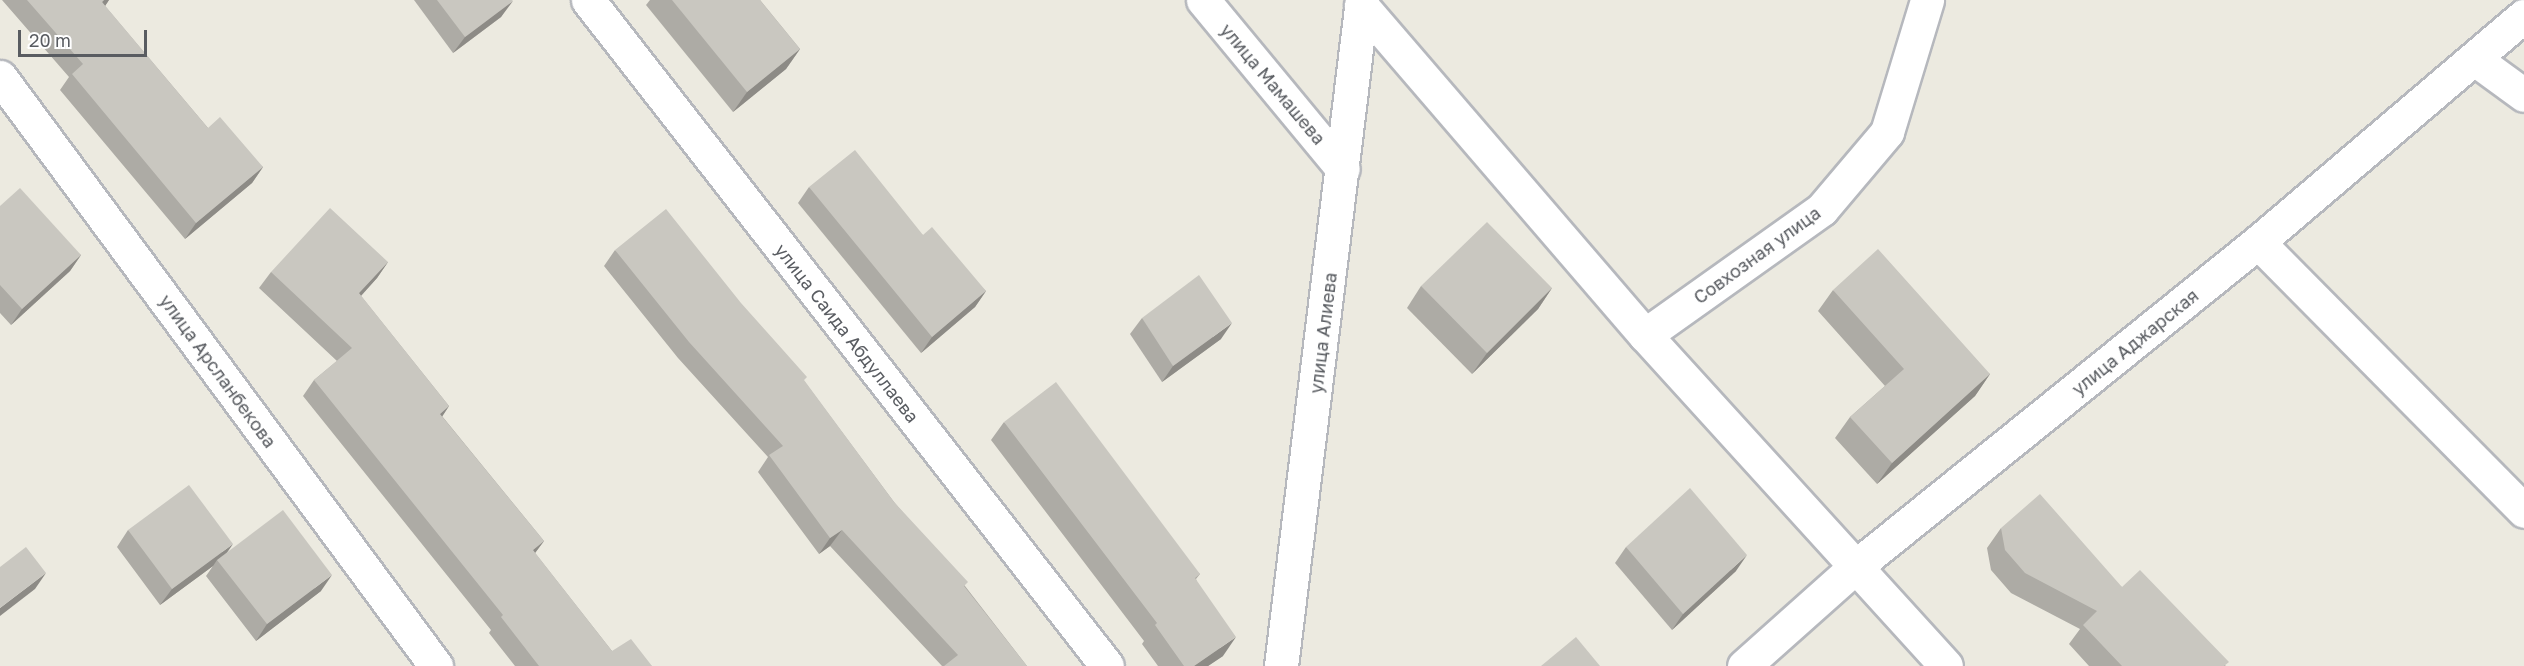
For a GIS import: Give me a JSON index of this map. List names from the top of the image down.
{
  "streets": {
    "street": [
      "улица Мамашева",
      "Совхозная улица",
      "улица Саида Абдуллаева",
      "улица Алиева",
      "улица Аджарская",
      "улица Арсланбекова"
    ]
  },
  "crossings": [
    ["улица Мамашева", "улица Алиева"]
  ],
  "scale_bar": "20 m"
}
